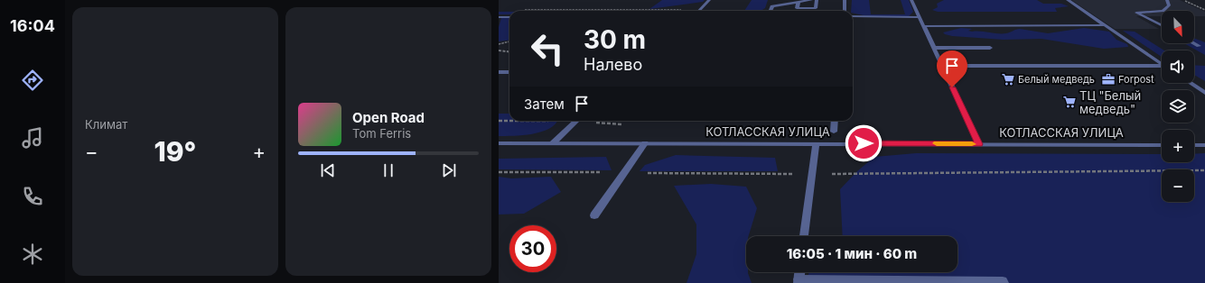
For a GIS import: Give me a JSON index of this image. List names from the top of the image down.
{
  "streets": {
    "street": ["КОТЛАССКАЯ УЛИЦА"]
  },
  "places": {
    "supermarket": ["Белый медведь", "ТЦ \"Белый медведь\""],
    "office": ["Forpost"]
  },
  "north": "bottom right",
  "page": {
    "tabs": "16:04",
    "tile": "Климат",
    "map_buttons": ["+", "−"],
    "turn": ["30 m", "Налево"],
    "then": "Затем",
    "song": ["Open Road", "Tom Ferris"],
    "heat": ["−", "19°", "+"],
    "limit": "30",
    "trip": "16:05 · 1 мин · 60 m"
  }
}
